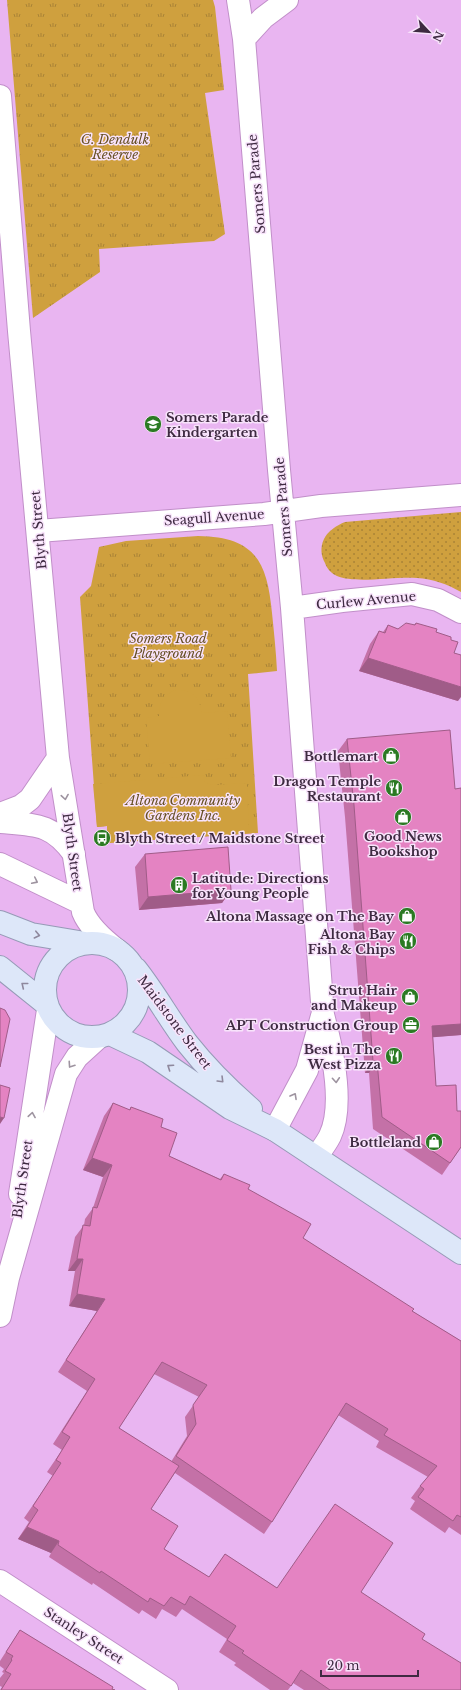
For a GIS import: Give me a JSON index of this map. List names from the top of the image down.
{
  "streets": {
    "main road": ["Maidstone Street"],
    "street": [
      "Somers Parade",
      "Seagull Avenue",
      "Blyth Street",
      "Curlew Avenue",
      "Stanley Street"
    ]
  },
  "crossings": [
    ["Somers Parade", "Seagull Avenue"],
    ["Somers Parade", "Curlew Avenue"],
    ["Somers Parade", "Maidstone Street"],
    ["Seagull Avenue", "Blyth Street"],
    ["Blyth Street", "Maidstone Street"]
  ],
  "parks": ["G. Dendulk Reserve", "Somers Road Playground", "Altona Community Gardens Inc."],
  "places": {
    "school or university": ["Somers Parade Kindergarten"],
    "shop": [
      "Bottlemart",
      "Good News Bookshop",
      "Altona Massage on The Bay",
      "Strut Hair and Makeup",
      "Bottleland"
    ],
    "restaurant": ["Dragon Temple Restaurant", "Altona Bay Fish & Chips", "Best in The West Pizza"],
    "bus stop": ["Blyth Street / Maidstone Street"],
    "building": ["Latitude: Directions for Young People"],
    "office": ["APT Construction Group"]
  },
  "scale_bar": "20 m",
  "north": "bottom right"
}
